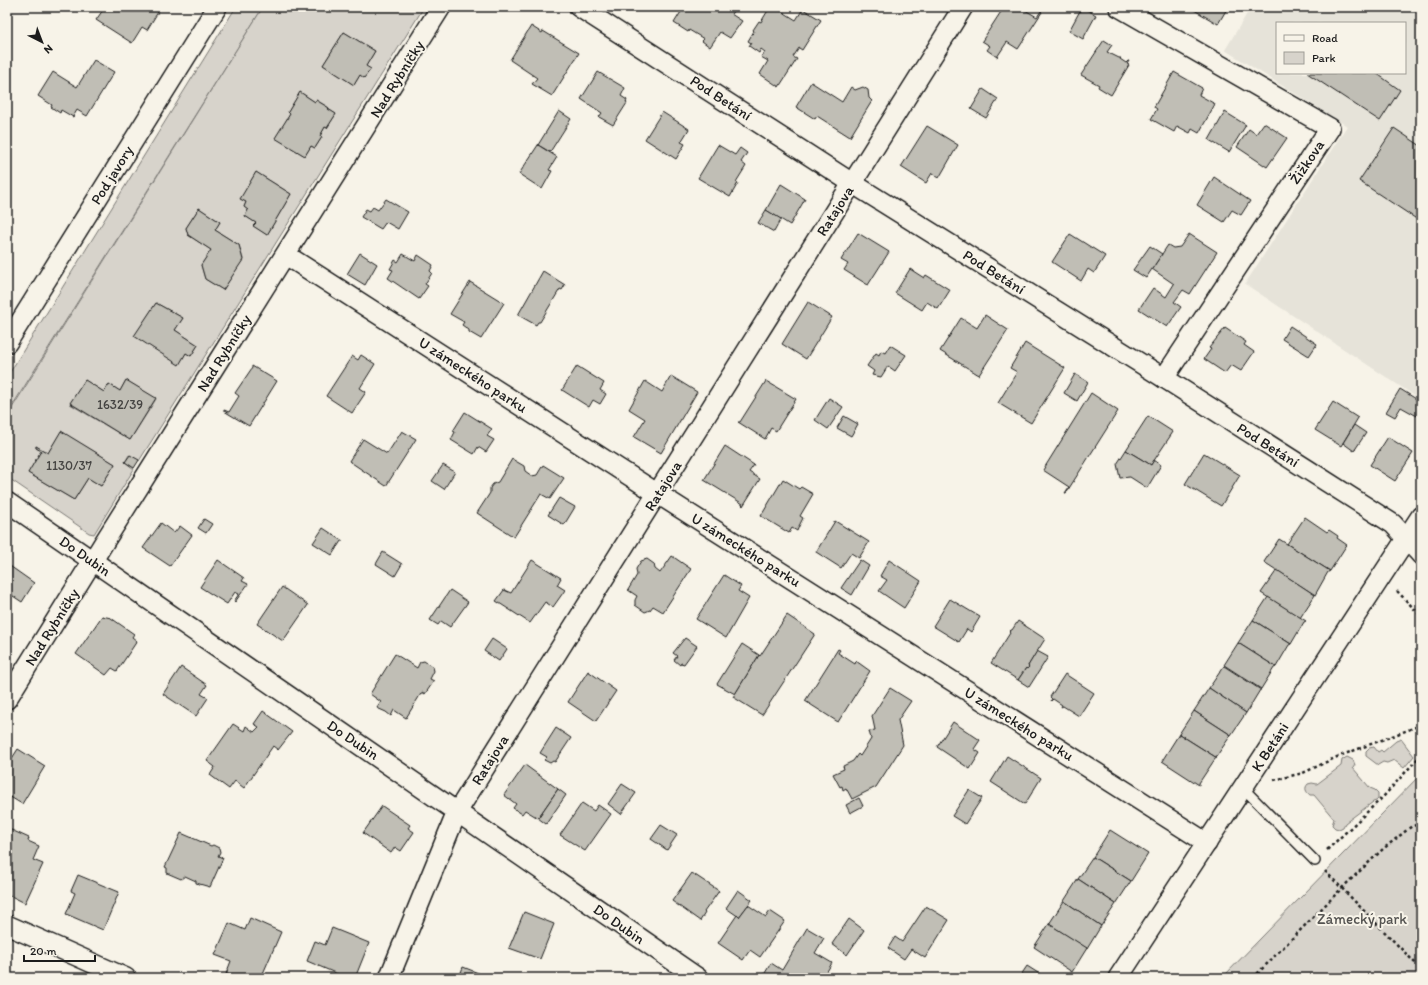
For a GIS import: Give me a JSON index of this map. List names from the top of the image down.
{
  "streets": {
    "street": [
      "Nad Rybníčky",
      "Pod Betání",
      "Žižkova",
      "Pod javory",
      "Ratajova",
      "U zámeckého parku",
      "Do Dubin",
      "K Betáni"
    ]
  },
  "crossings": [
    ["Nad Rybníčky", "U zámeckého parku"],
    ["Nad Rybníčky", "Do Dubin"],
    ["Pod Betání", "Žižkova"],
    ["Pod Betání", "Ratajova"],
    ["Pod Betání", "K Betáni"],
    ["Ratajova", "U zámeckého parku"],
    ["Ratajova", "Do Dubin"],
    ["U zámeckého parku", "K Betáni"]
  ],
  "parks": ["Zámecký park"],
  "house_numbers": ["1632/39", "1130/37"],
  "legend": ["Road", "Park"],
  "scale_bar": "20 m",
  "north": "bottom right"
}
